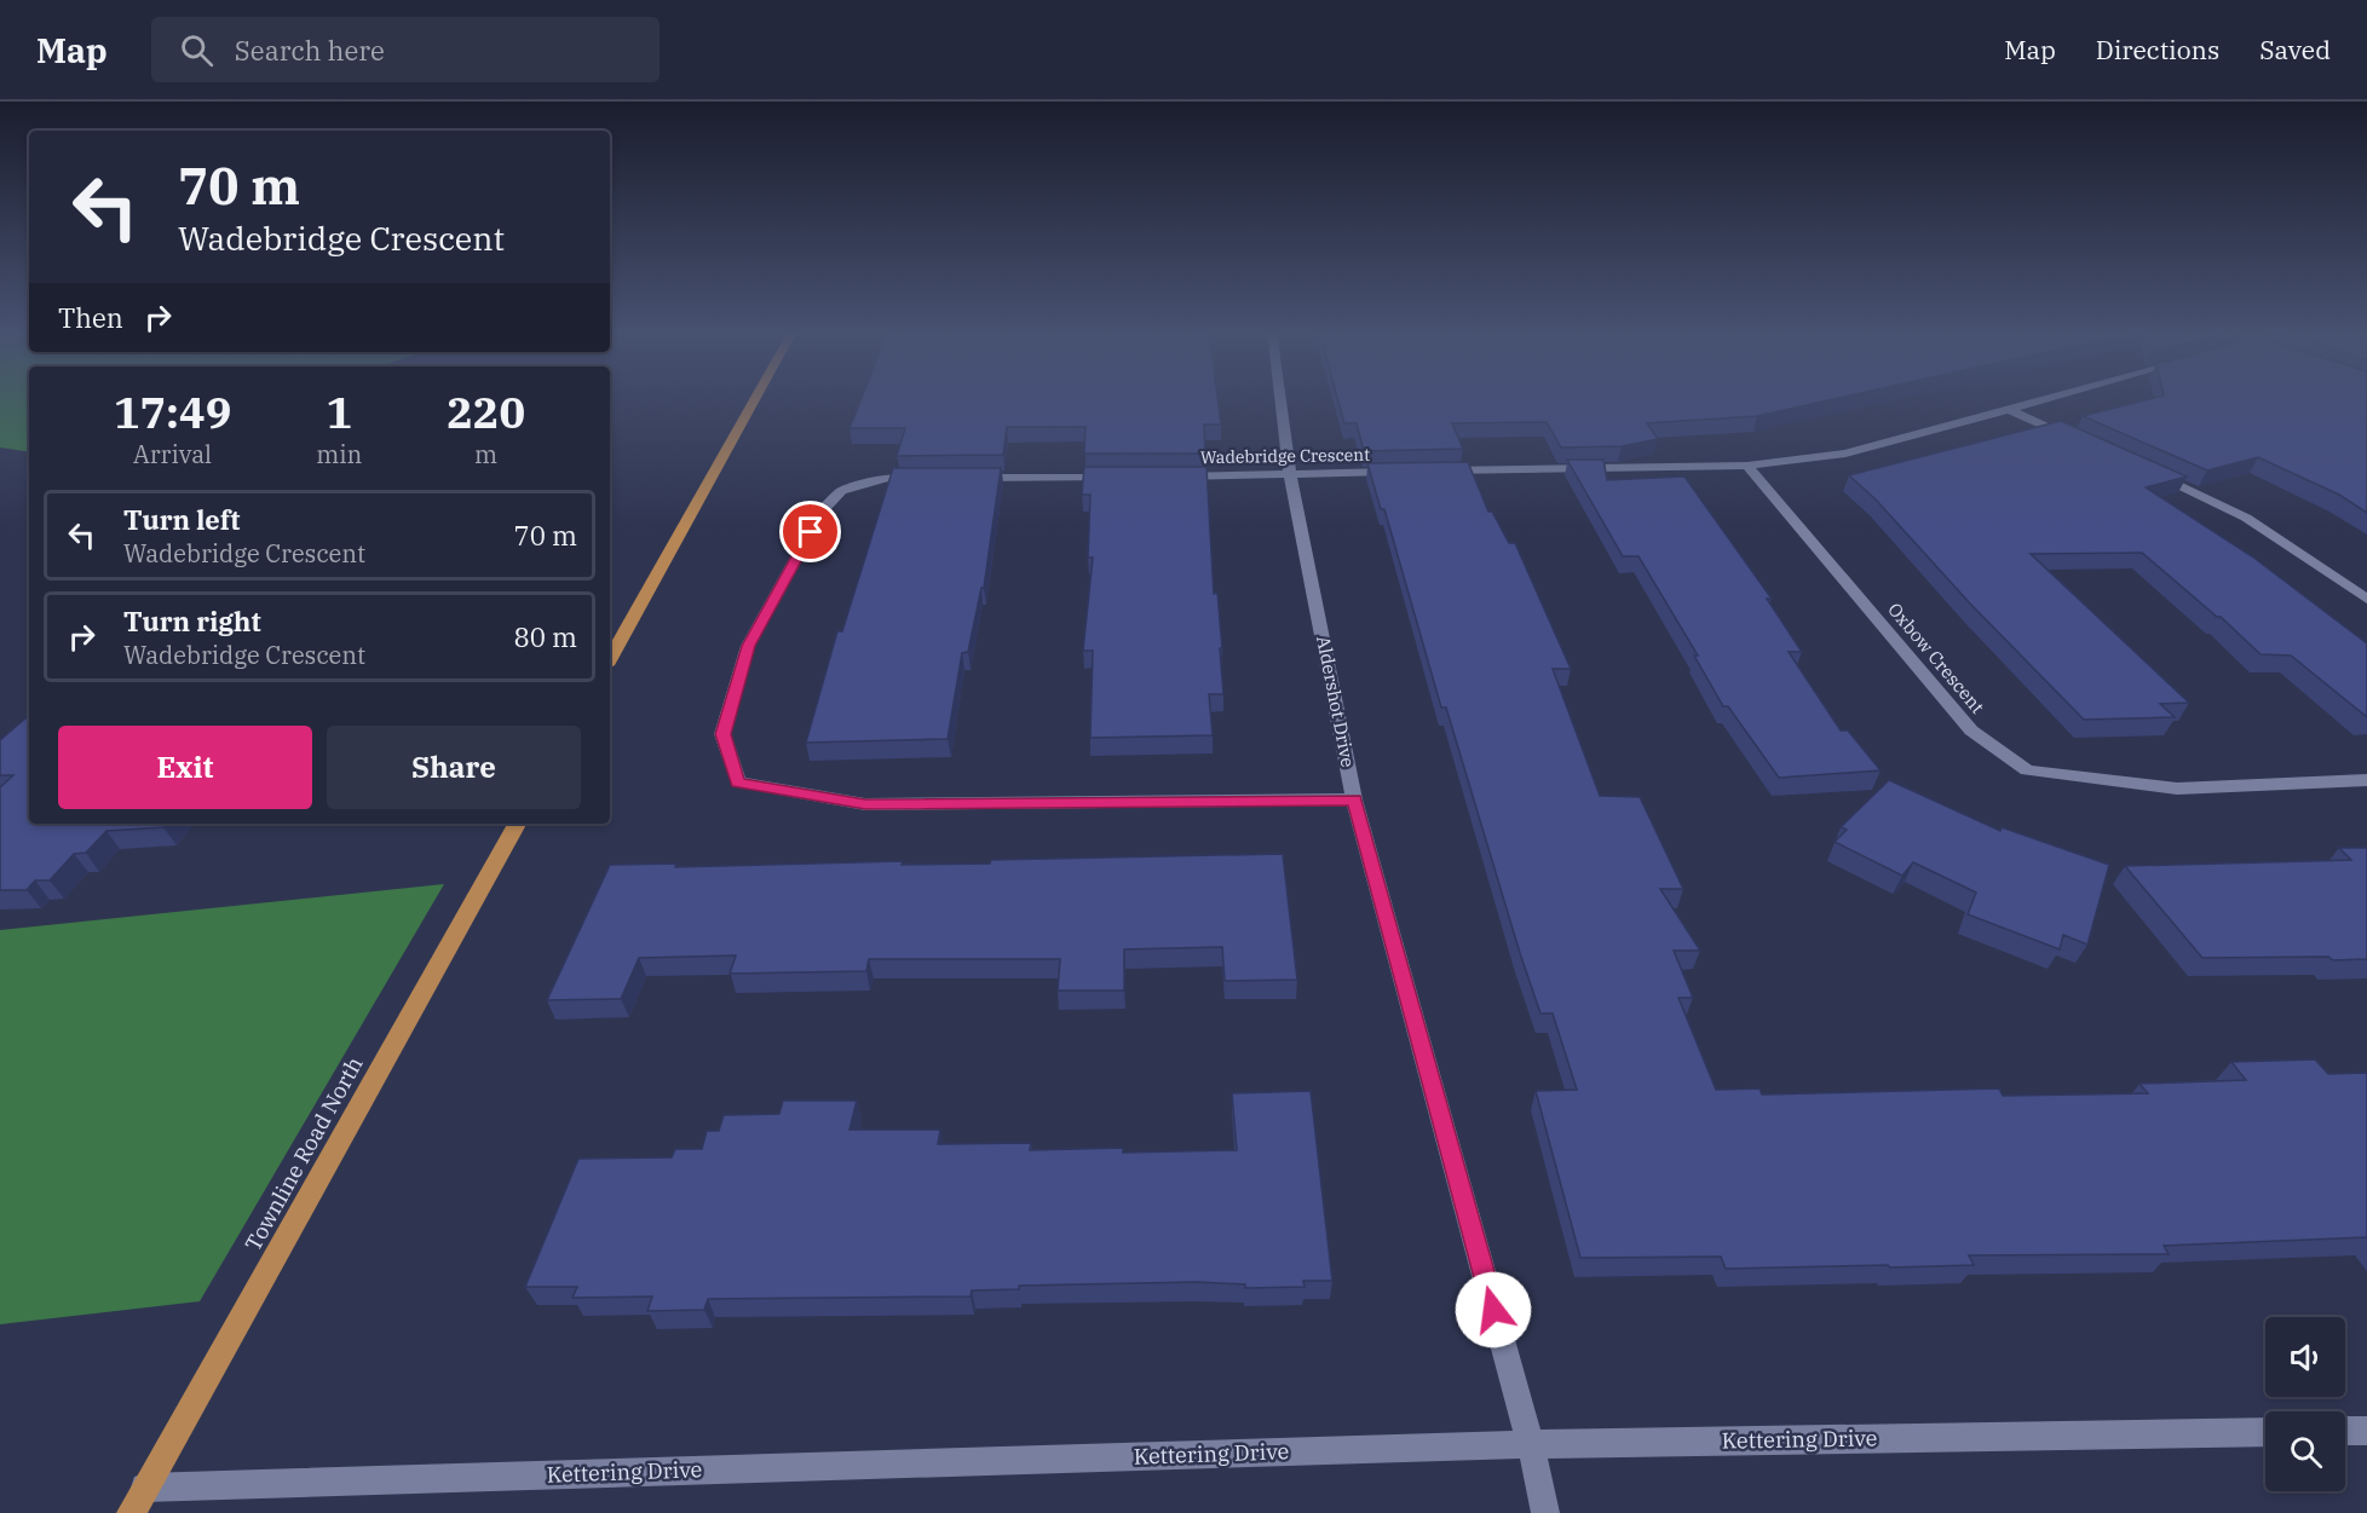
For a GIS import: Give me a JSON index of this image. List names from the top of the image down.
{
  "streets": {
    "main road": ["Townline Road North"],
    "street": [
      "Wadebridge Crescent",
      "Oxbow Crescent",
      "Aldershot Drive",
      "Kettering Drive"
    ]
  },
  "crossings": [
    ["Wadebridge Crescent", "Aldershot Drive"],
    ["Aldershot Drive", "Kettering Drive"],
    ["Townline Road North", "Kettering Drive"]
  ],
  "page": {
    "header": "Map",
    "search": "Search here",
    "nav": ["Map", "Directions", "Saved"],
    "turn": ["70 m", "Wadebridge Crescent"],
    "then": "Then",
    "eta": [
      "17:49",
      "Arrival",
      "1",
      "min",
      "220",
      "m"
    ],
    "list": [
      {
        "name": "Turn left",
        "note": "Wadebridge Crescent",
        "value": "70 m"
      },
      {
        "name": "Turn right",
        "note": "Wadebridge Crescent",
        "value": "80 m"
      }
    ],
    "buttons": ["Exit", "Share"]
  }
}
